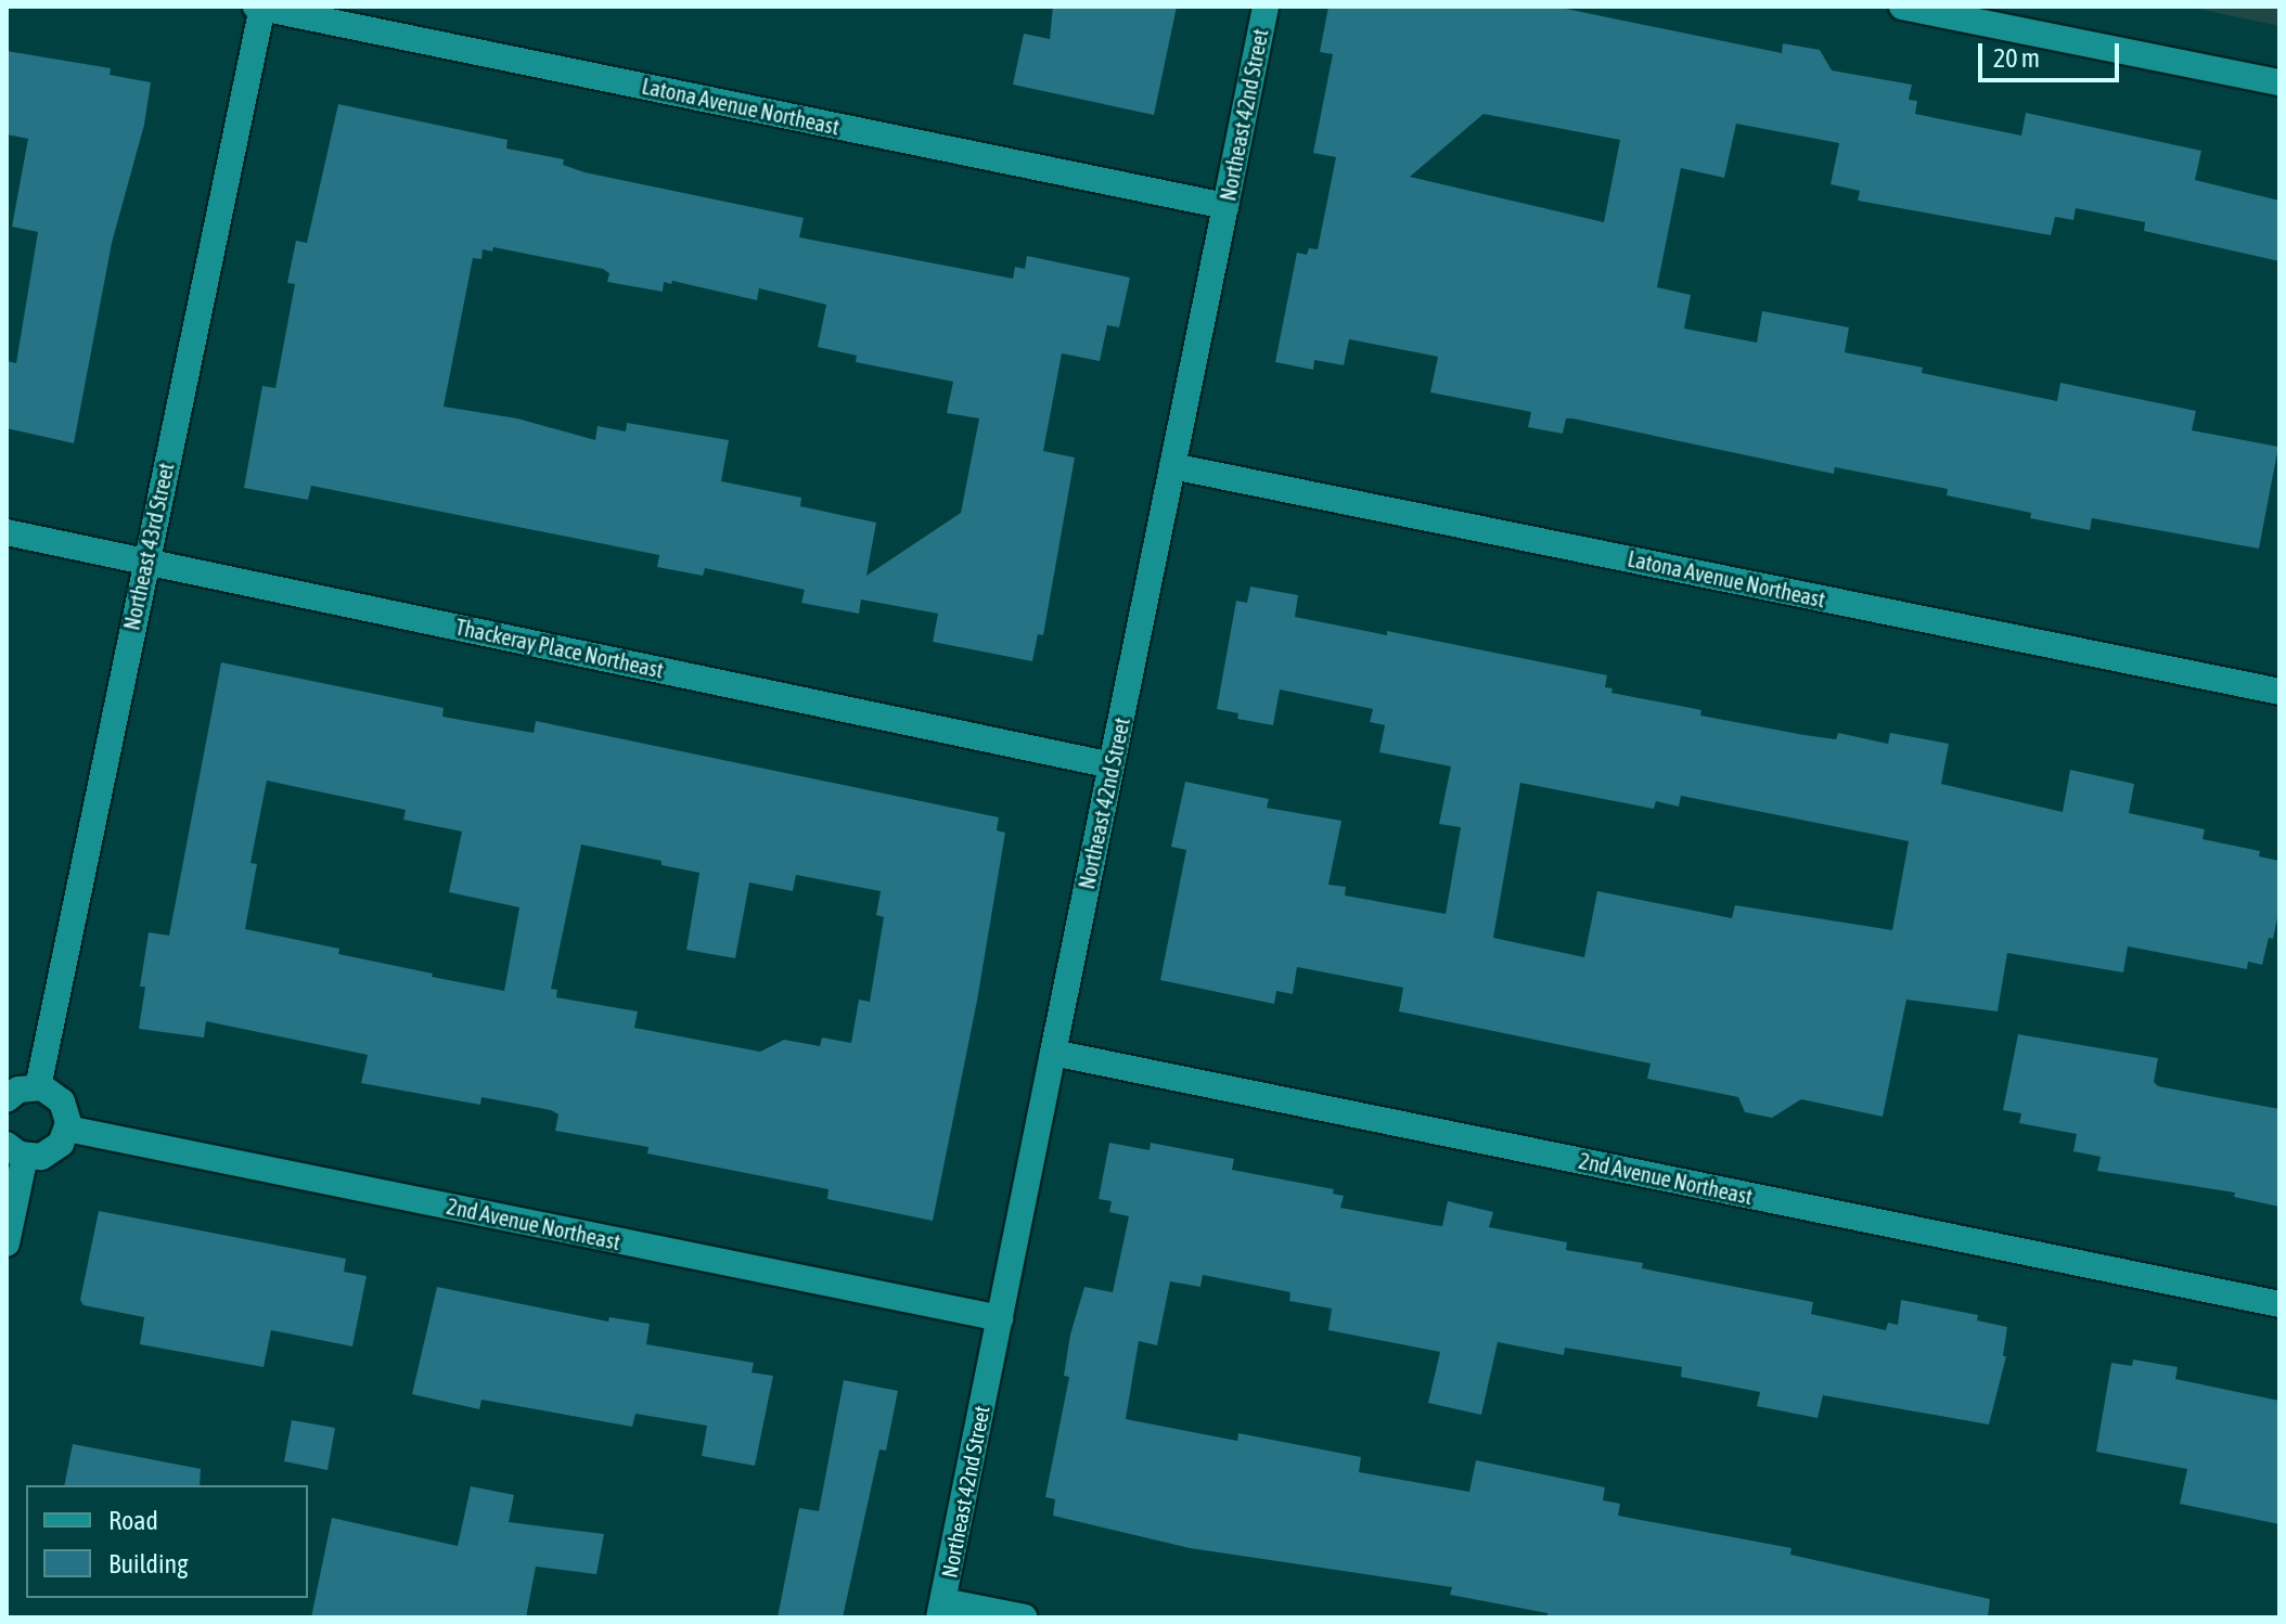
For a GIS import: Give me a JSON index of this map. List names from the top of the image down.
{
  "streets": {
    "street": [
      "Latona Avenue Northeast",
      "Northeast 42nd Street",
      "Northeast 43rd Street",
      "Thackeray Place Northeast",
      "2nd Avenue Northeast"
    ]
  },
  "crossings": [
    ["Latona Avenue Northeast", "Northeast 42nd Street"],
    ["Latona Avenue Northeast", "Northeast 43rd Street"],
    ["Northeast 42nd Street", "Thackeray Place Northeast"],
    ["Northeast 42nd Street", "2nd Avenue Northeast"],
    ["Northeast 43rd Street", "Thackeray Place Northeast"]
  ],
  "legend": ["Road", "Building"],
  "scale_bar": "20 m"
}
